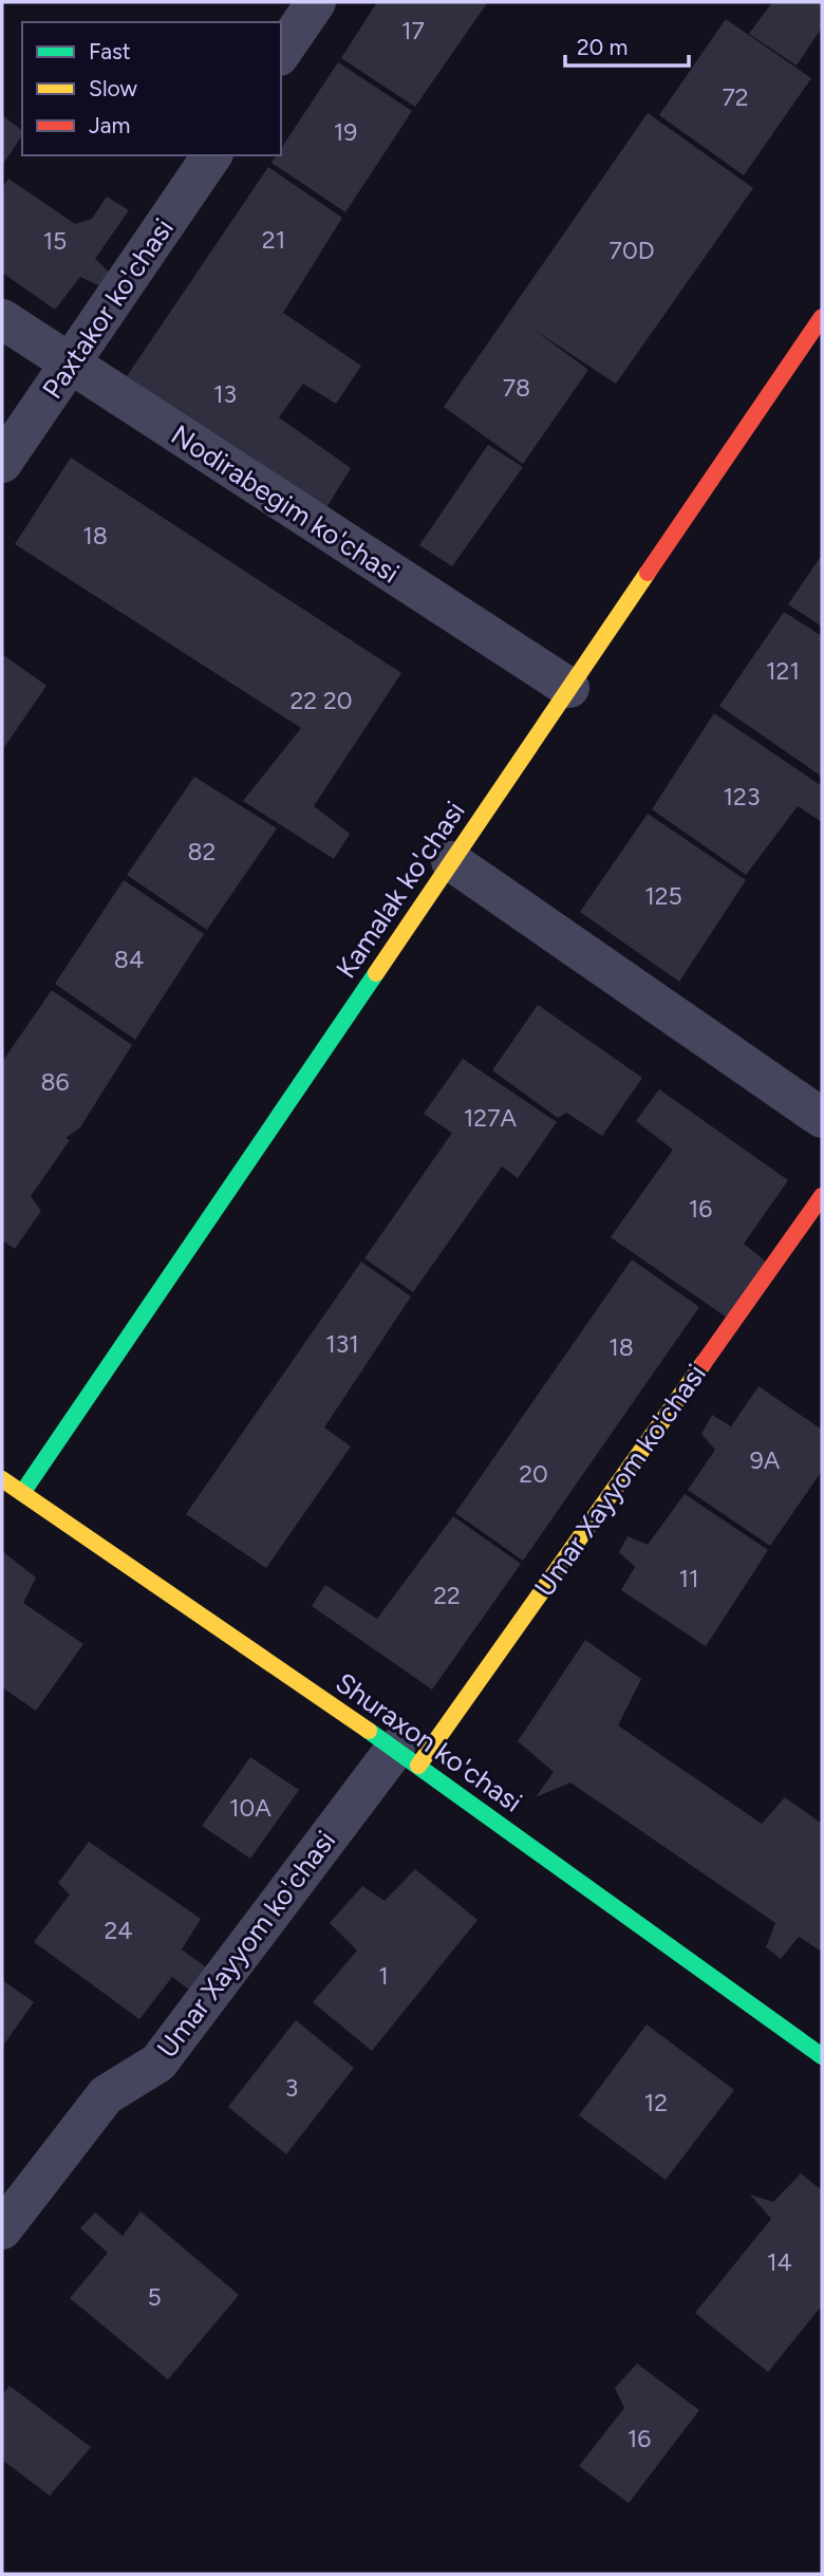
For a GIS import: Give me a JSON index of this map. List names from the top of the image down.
{
  "streets": {
    "street": [
      "Paxtakor ko'chasi",
      "Nodirabegim ko'chasi",
      "Kamalak ko'chasi",
      "Umar Xayyom ko'chasi",
      "Shuraxon ko'chasi"
    ]
  },
  "crossings": [
    ["Paxtakor ko'chasi", "Nodirabegim ko'chasi"],
    ["Nodirabegim ko'chasi", "Kamalak ko'chasi"],
    ["Kamalak ko'chasi", "Shuraxon ko'chasi"],
    ["Umar Xayyom ko'chasi", "Shuraxon ko'chasi"]
  ],
  "house_numbers": [
    "17",
    "72",
    "19",
    "21",
    "15",
    "70D",
    "78",
    "13",
    "18",
    "121",
    "22 20",
    "123",
    "82",
    "125",
    "84",
    "86",
    "127A",
    "16",
    "131",
    "18",
    "9A",
    "20",
    "11",
    "22",
    "10A",
    "24",
    "1",
    "3",
    "12",
    "14",
    "5",
    "16"
  ],
  "legend": ["Fast", "Slow", "Jam"],
  "scale_bar": "20 m"
}
